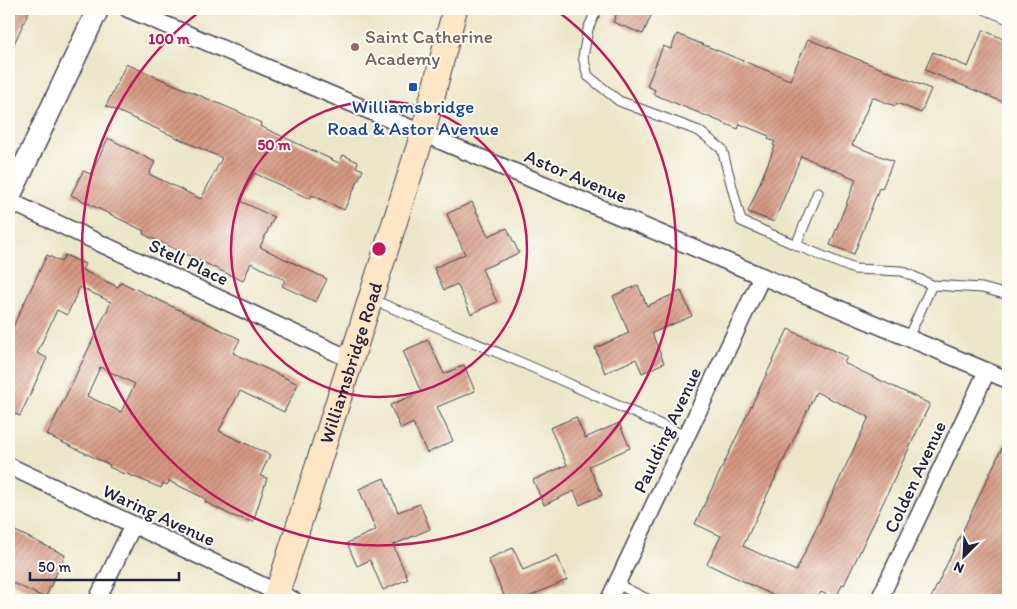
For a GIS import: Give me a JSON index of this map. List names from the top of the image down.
{
  "streets": {
    "main road": ["Williamsbridge Road"],
    "street": [
      "Astor Avenue",
      "Stell Place",
      "Paulding Avenue",
      "Colden Avenue",
      "Waring Avenue"
    ]
  },
  "crossings": [
    ["Astor Avenue", "Williamsbridge Road"],
    ["Astor Avenue", "Paulding Avenue"],
    ["Astor Avenue", "Colden Avenue"],
    ["Stell Place", "Williamsbridge Road"],
    ["Williamsbridge Road", "Waring Avenue"]
  ],
  "places": {
    "other": ["Saint Catherine Academy"],
    "transit": ["Williamsbridge Road & Astor Avenue"]
  },
  "scale_bar": "50 m",
  "north": "bottom left",
  "rings": ["100 m", "50 m"]
}
